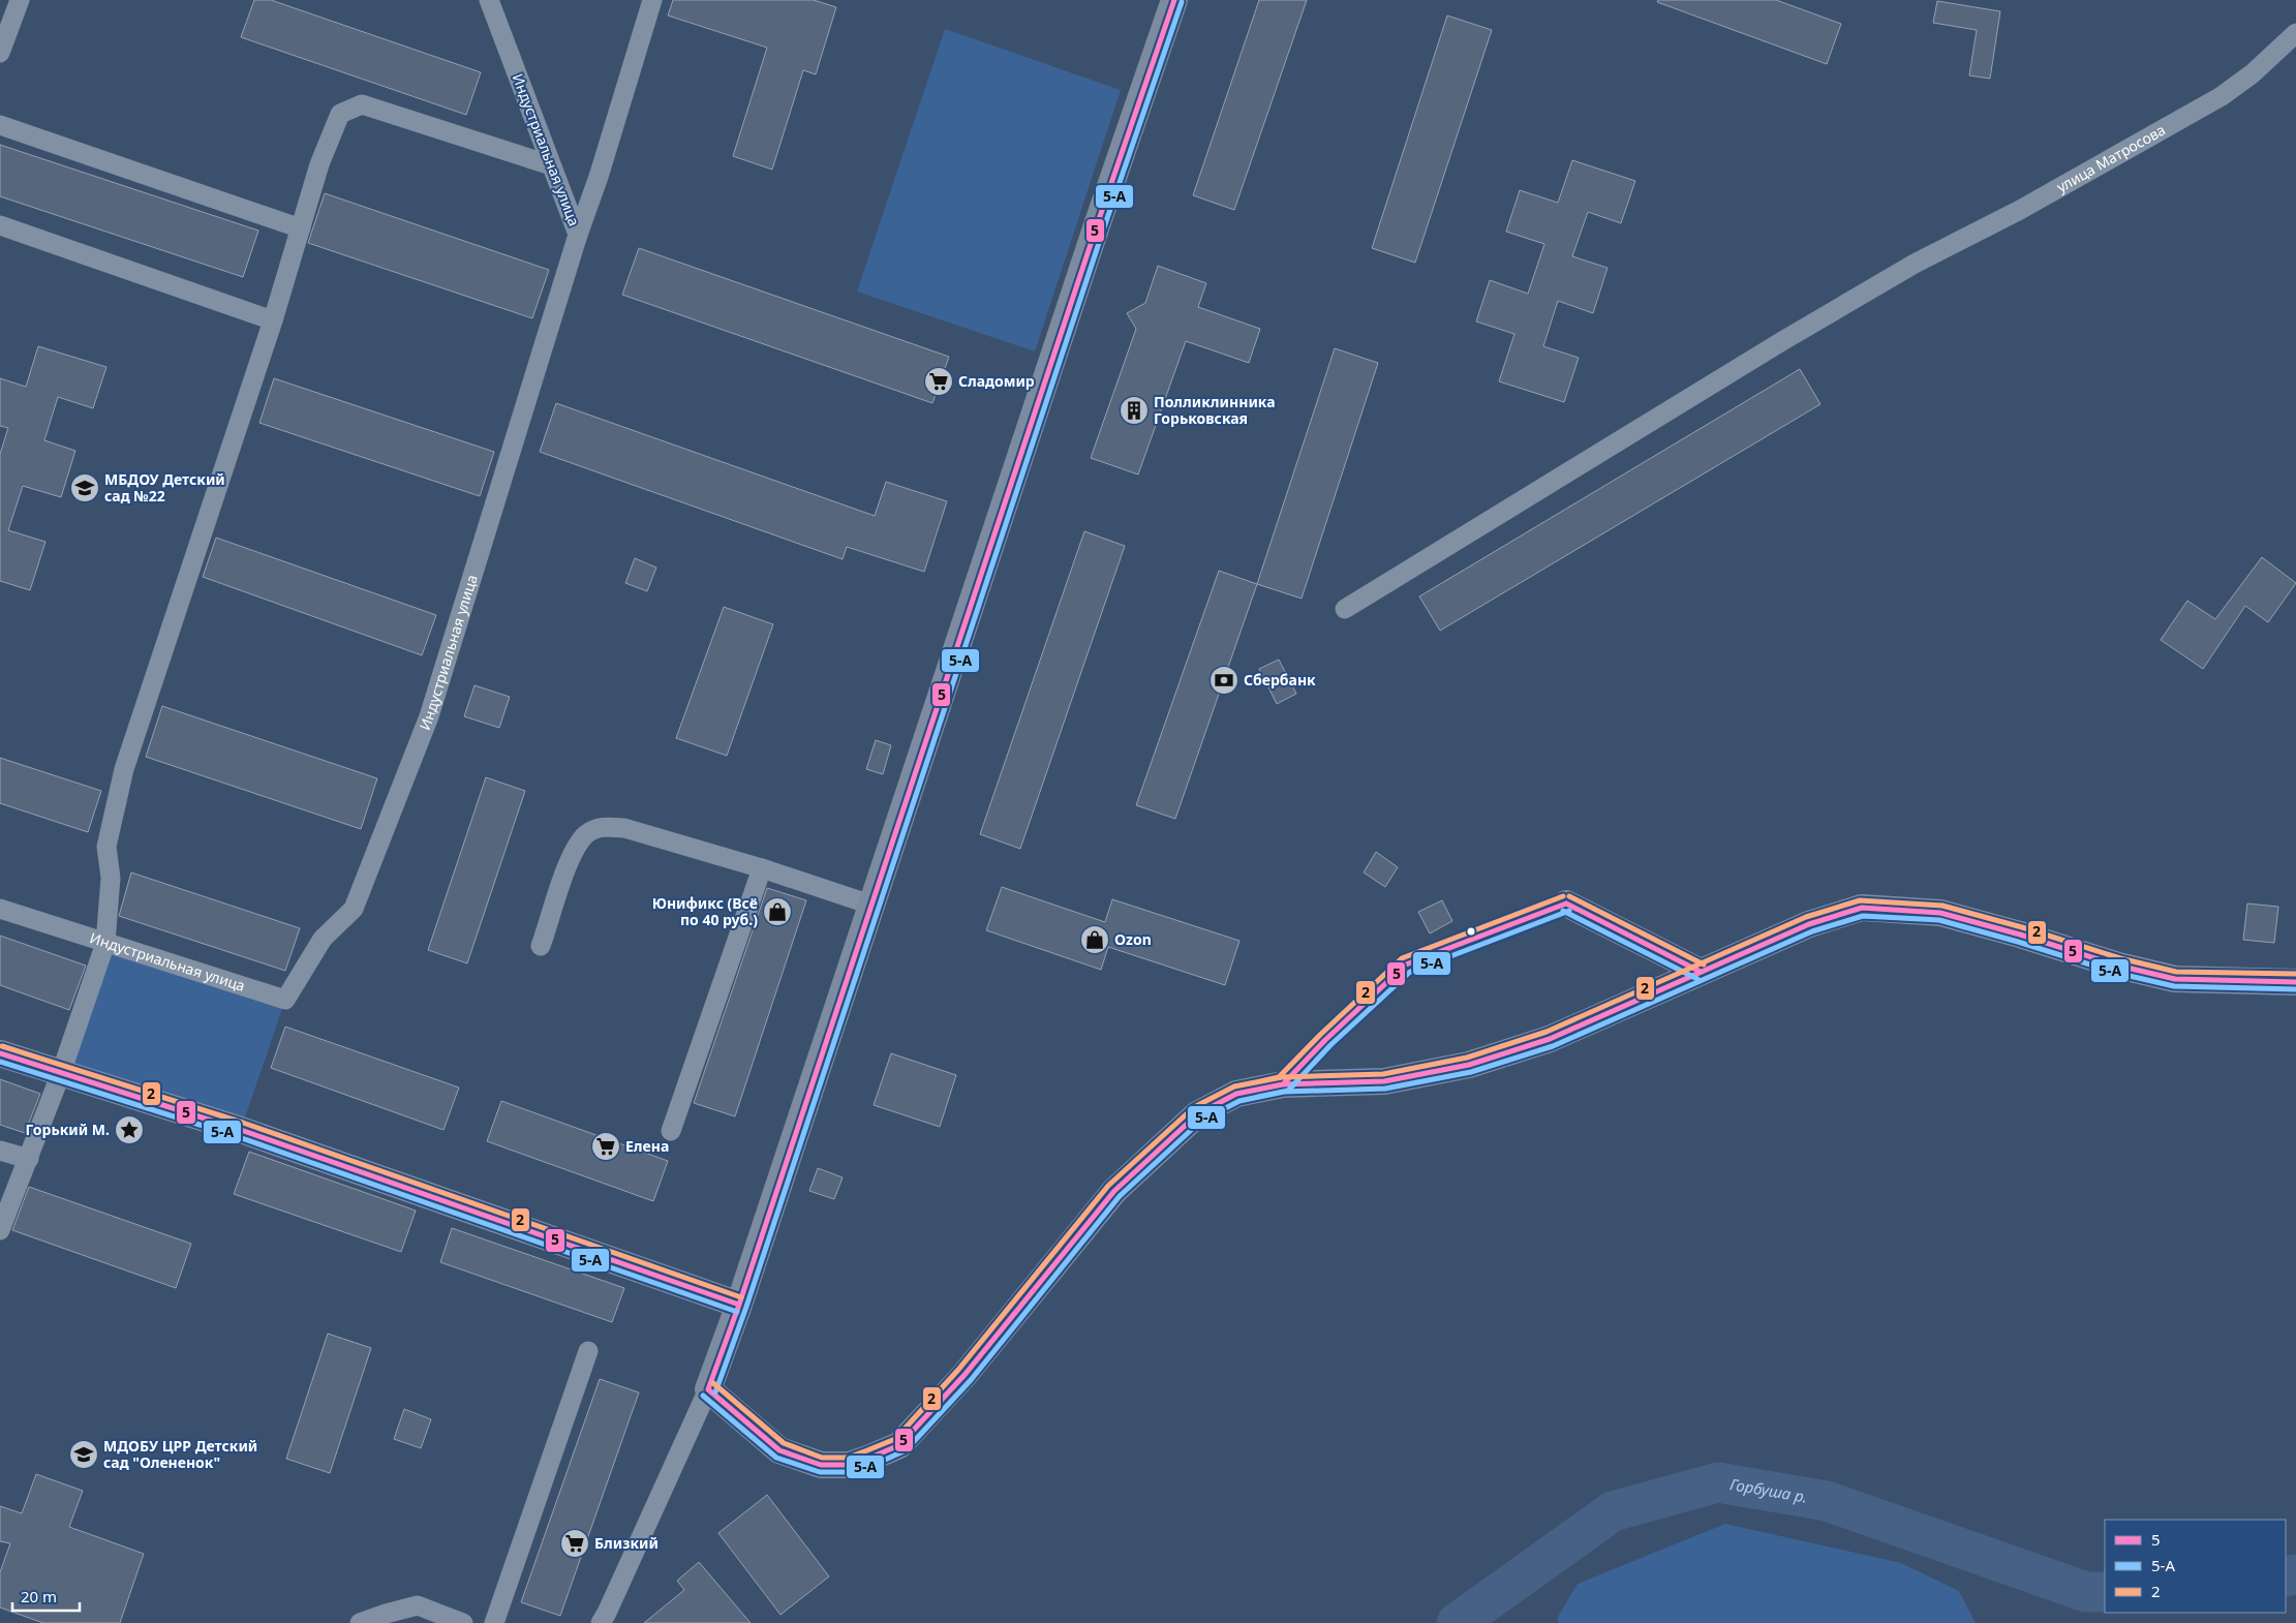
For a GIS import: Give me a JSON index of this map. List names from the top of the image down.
{
  "streets": {
    "street": ["Индустриальная улица", "улица Матросова"]
  },
  "water": ["Горбуша р."],
  "places": {
    "supermarket": ["Сладомир", "Елена", "Близкий"],
    "building": ["Полликлинника Горьковская"],
    "school or university": ["МБДОУ Детский сад №22", "МДОБУ ЦРР Детский сад \"Олененок\""],
    "bank": ["Сбербанк"],
    "shop": ["Юнификс (Всё по 40 руб.)", "Ozon"],
    "place": ["Горький М."]
  },
  "lines": ["transit line 5", "transit line 5-А", "transit line 2"],
  "legend": ["5", "5-А", "2"],
  "scale_bar": "20 m"
}
